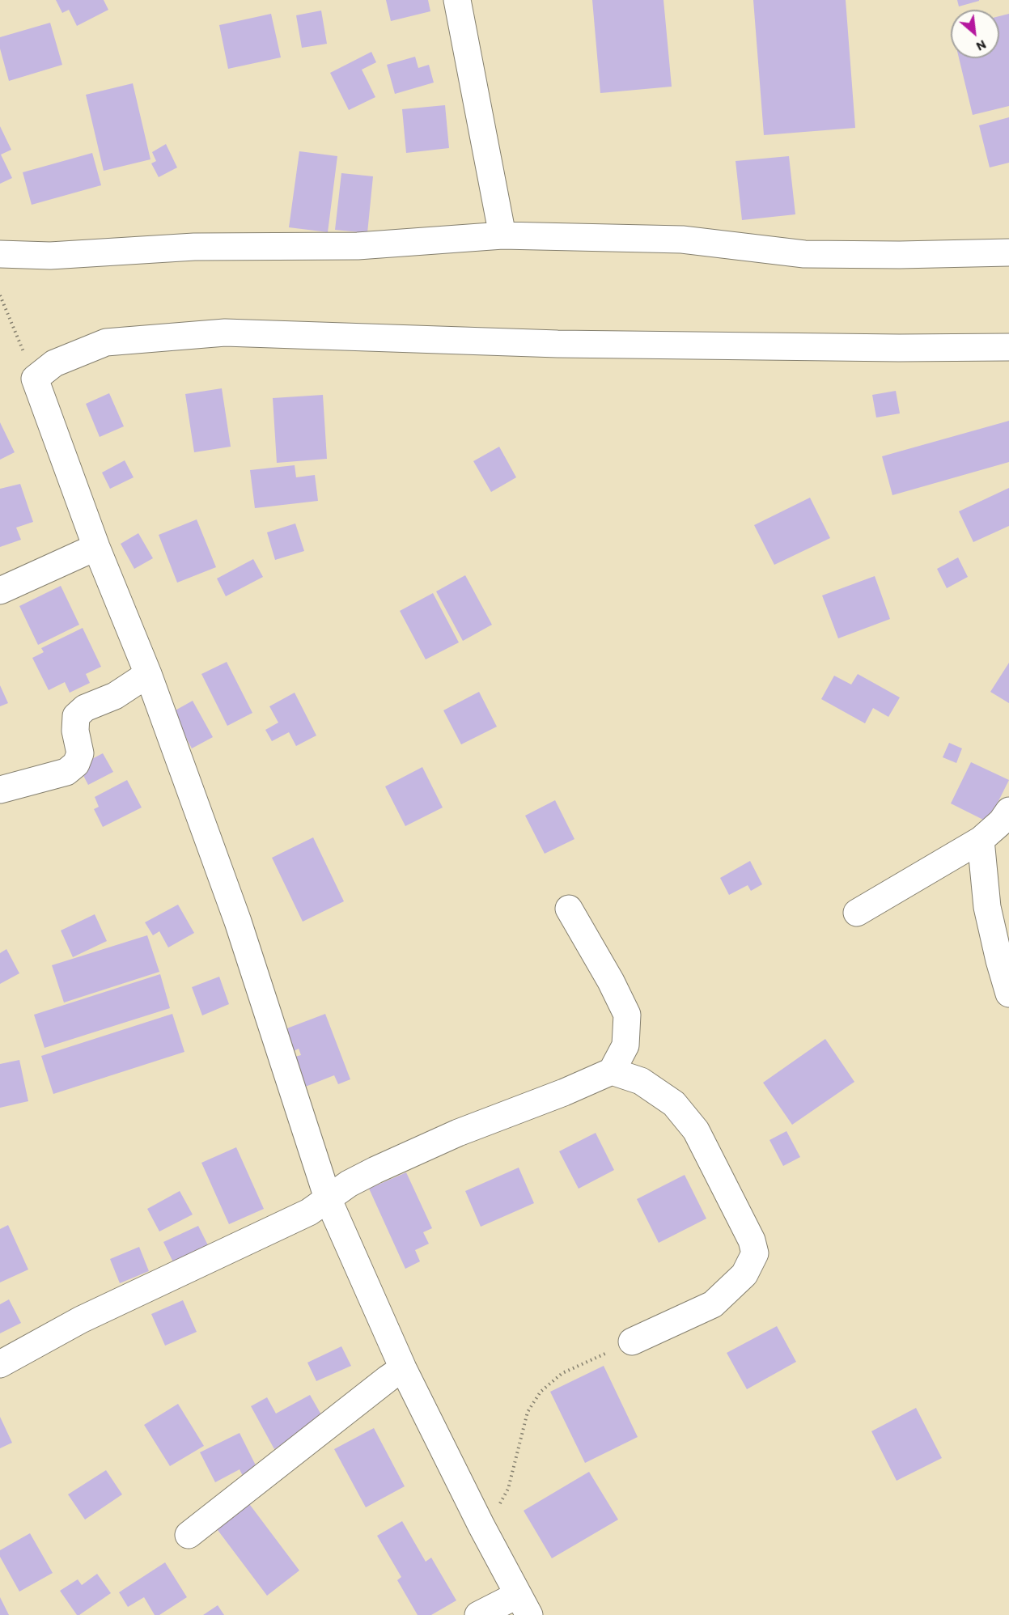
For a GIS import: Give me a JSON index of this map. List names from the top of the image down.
{
  "north": "bottom right"
}
